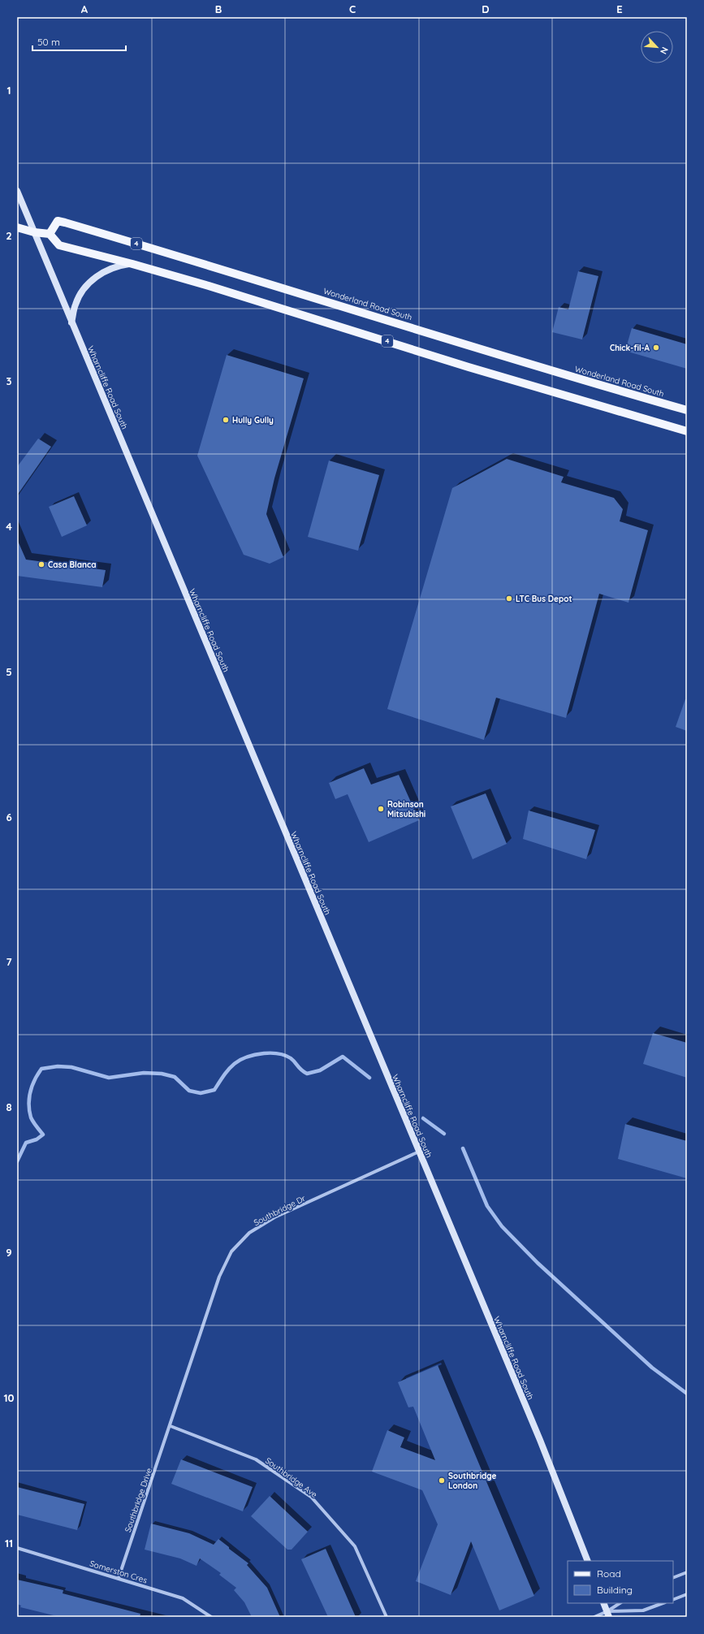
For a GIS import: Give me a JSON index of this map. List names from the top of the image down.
{
  "streets": {
    "main road": ["4", "Wonderland Road South", "Wharncliffe Road South"],
    "street": [
      "Southbridge Dr",
      "Southbridge Ave",
      "Southbridge Drive",
      "Somerston Cres"
    ]
  },
  "crossings": [
    ["4", "Wonderland Road South"],
    ["Wharncliffe Road South", "Southbridge Dr"],
    ["Southbridge Dr", "Southbridge Ave"],
    ["Southbridge Dr", "Southbridge Drive"],
    ["Southbridge Ave", "Southbridge Drive"],
    ["Southbridge Drive", "Somerston Cres"]
  ],
  "places": [
    "Chick-fil-A",
    "Hully Gully",
    "Casa Blanca",
    "LTC Bus Depot",
    "Robinson Mitsubishi",
    "Southbridge London"
  ],
  "legend": ["Road", "Building"],
  "scale_bar": "50 m",
  "north": "bottom right",
  "grid": {
    "columns": [
      "A",
      "B",
      "C",
      "D",
      "E"
    ],
    "rows": [
      "1",
      "2",
      "3",
      "4",
      "5",
      "6",
      "7",
      "8",
      "9",
      "10",
      "11"
    ]
  }
}
